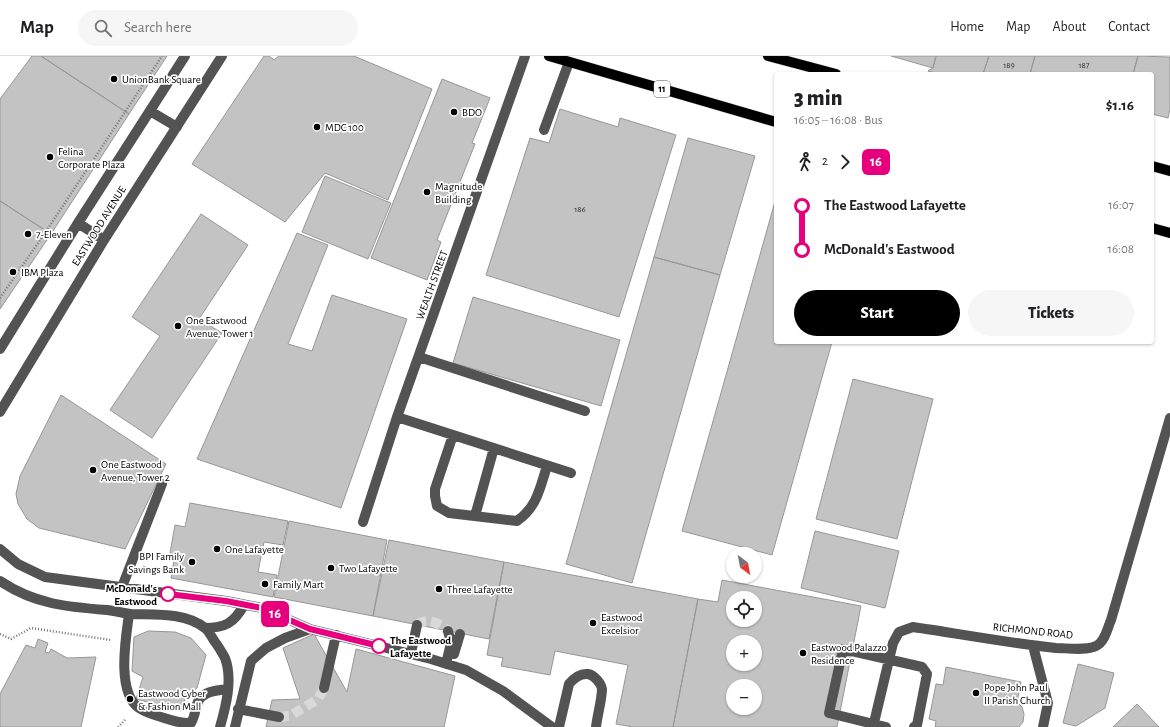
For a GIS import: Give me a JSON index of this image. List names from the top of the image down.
{
  "streets": {
    "main road": ["11"],
    "street": ["EASTWOOD AVENUE", "WEALTH STREET", "RICHMOND ROAD"]
  },
  "places": [
    "UnionBank Square",
    "BDO",
    "MDC 100",
    "Felina Corporate Plaza",
    "Magnitude Building",
    "7-Eleven",
    "IBM Plaza",
    "One Eastwood Avenue, Tower 1",
    "One Eastwood Avenue, Tower 2",
    "One Lafayette",
    "BPI Family Savings Bank",
    "Two Lafayette",
    "Family Mart",
    "Three Lafayette",
    "McDonald's Eastwood",
    "Eastwood Excelsior",
    "The Eastwood Lafayette",
    "Eastwood Palazzo Residence",
    "Pope John Paul II Parish Church",
    "Eastwood Cyber & Fashion Mall"
  ],
  "lines": ["bus line 16"],
  "house_numbers": ["189", "187", "186"],
  "north": "bottom right",
  "page": {
    "header": "Map",
    "search": "Search here",
    "nav": [
      "Home",
      "Map",
      "About",
      "Contact"
    ],
    "on_map": "16",
    "heading": ["3 min", "16:05 – 16:08 · Bus", "$1.16"],
    "legs": ["2", "16"],
    "list": [
      {
        "name": "The Eastwood Lafayette",
        "value": "16:07"
      },
      {
        "name": "McDonald's Eastwood",
        "value": "16:08"
      }
    ],
    "buttons": ["Start", "Tickets"],
    "map_buttons": ["+", "−"]
  }
}
